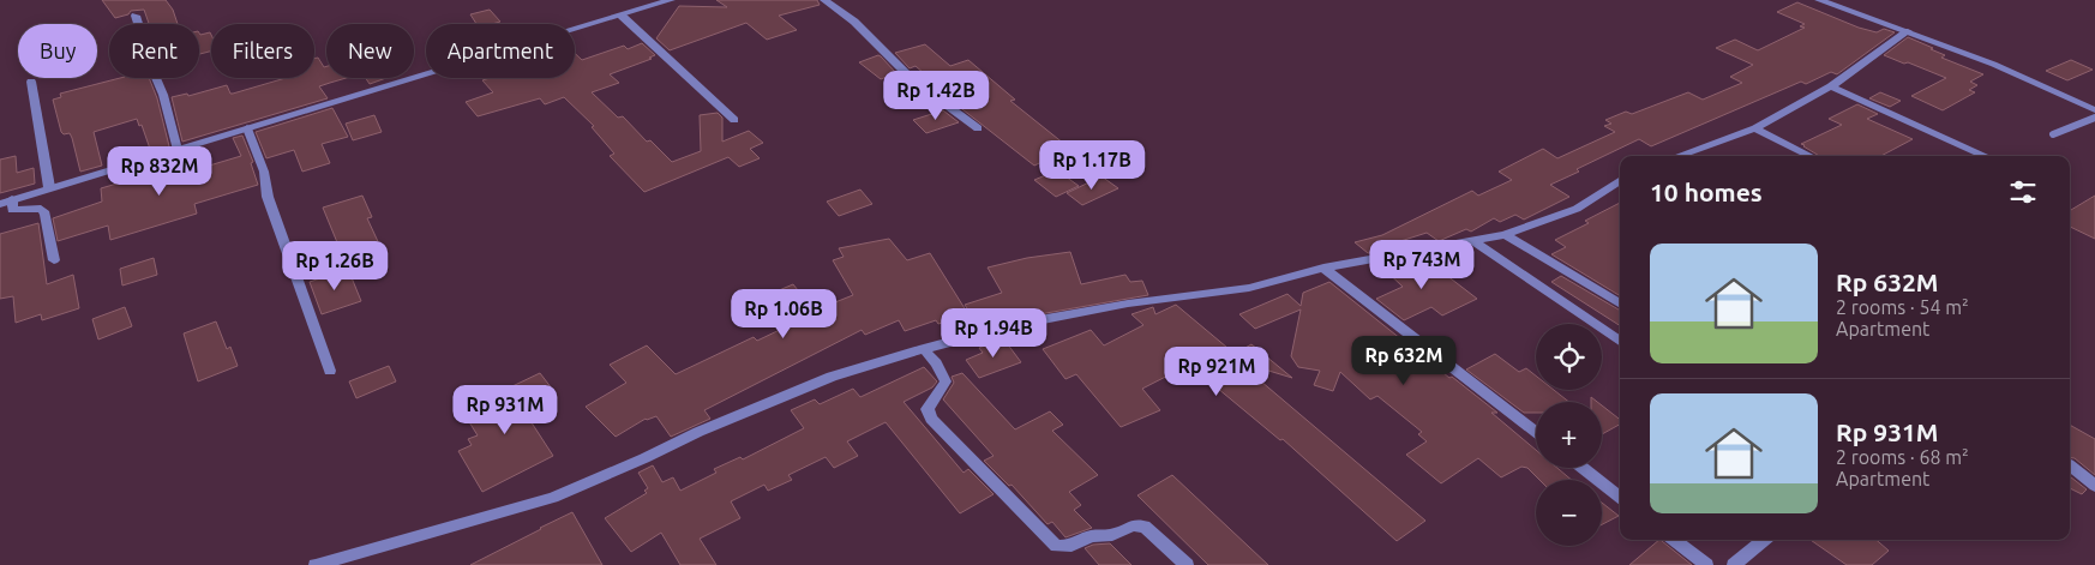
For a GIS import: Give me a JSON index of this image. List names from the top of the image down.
{
  "page": {
    "chip": [
      "Buy",
      "Rent",
      "Filters",
      "New",
      "Apartment"
    ],
    "price": [
      "Rp 1.42B",
      "Rp 1.17B",
      "Rp 832M",
      "Rp 743M",
      "Rp 1.26B",
      "Rp 1.06B",
      "Rp 1.94B",
      "Rp 632M",
      "Rp 921M",
      "Rp 931M"
    ],
    "heading": "10 homes",
    "list": [
      {
        "name": "Rp 632M",
        "note": "2 rooms · 54 m² · Apartment"
      },
      {
        "name": "Rp 931M",
        "note": "2 rooms · 68 m² · Apartment"
      }
    ],
    "map_buttons": ["+", "−"]
  }
}
